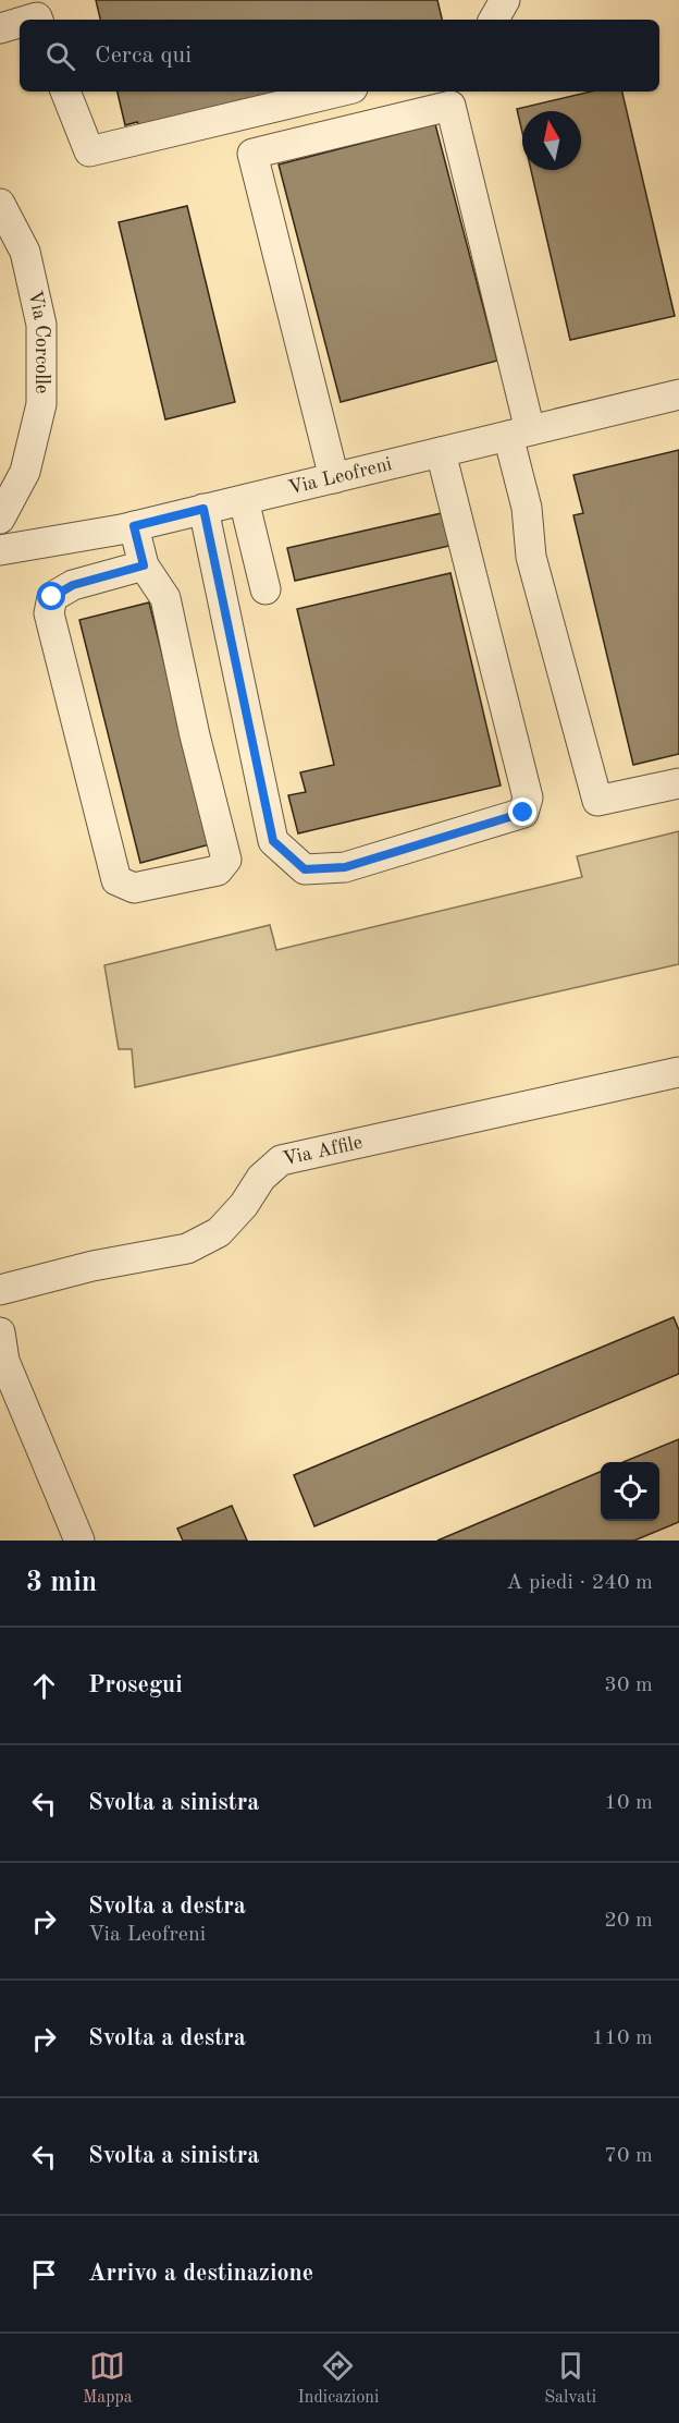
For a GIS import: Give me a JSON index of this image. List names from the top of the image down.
{
  "streets": {
    "street": ["Via Corcolle", "Via Leofreni", "Via Affile"]
  },
  "north": "top",
  "page": {
    "search": "Cerca qui",
    "heading": ["3 min", "A piedi · 240 m"],
    "list": [
      ["Prosegui", "30 m"],
      ["Svolta a sinistra", "10 m"],
      ["Svolta a destra", "Via Leofreni", "20 m"],
      ["Svolta a destra", "110 m"],
      ["Svolta a sinistra", "70 m"],
      "Arrivo a destinazione"
    ],
    "nav": ["Mappa", "Indicazioni", "Salvati"]
  }
}
